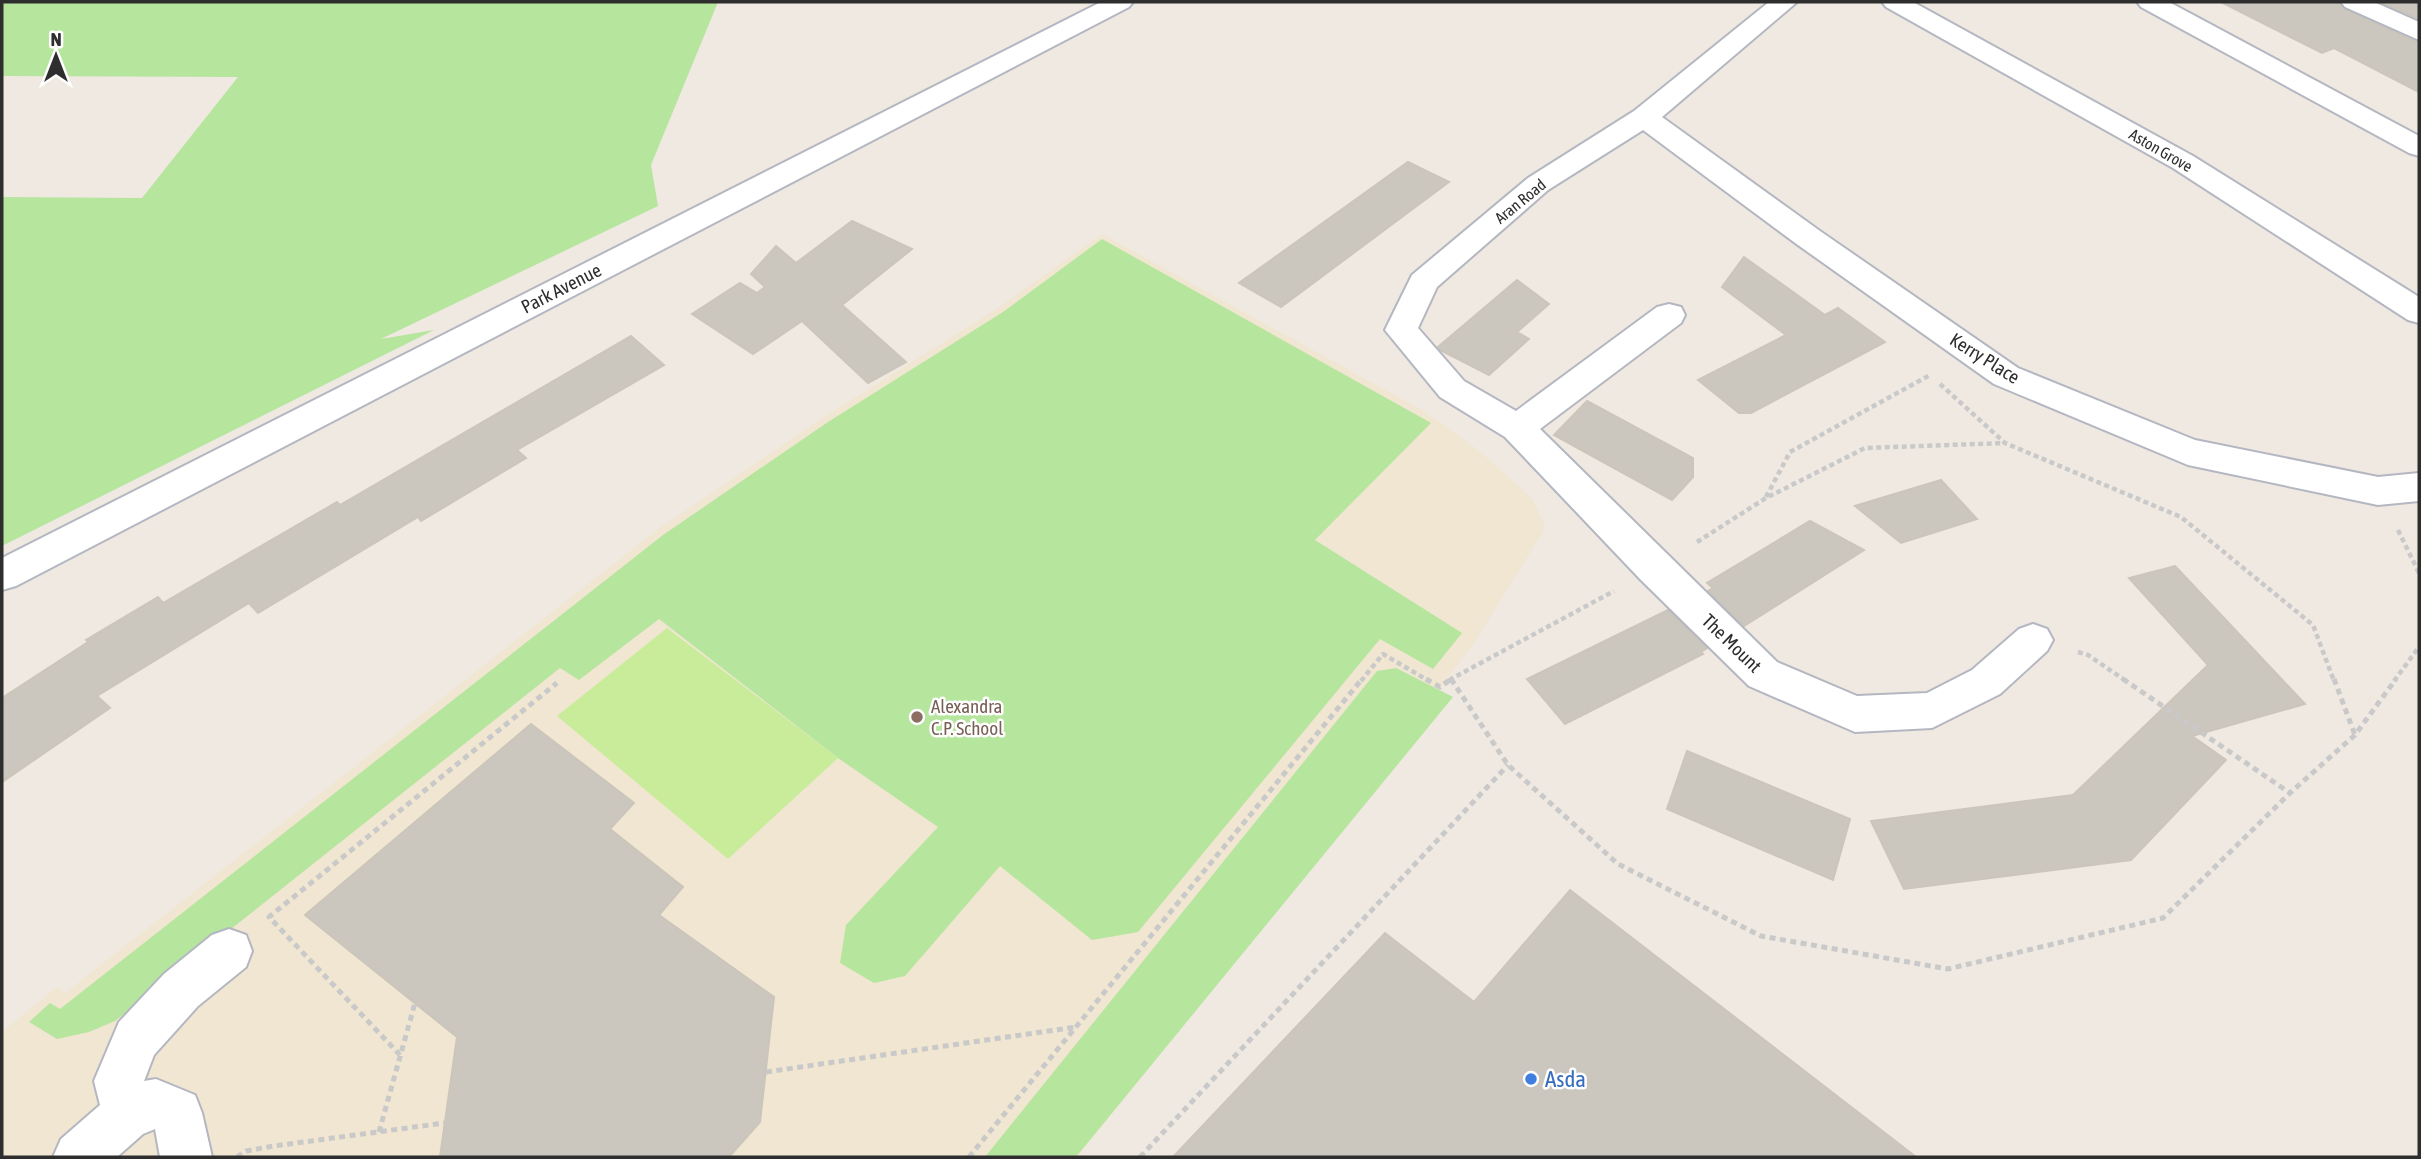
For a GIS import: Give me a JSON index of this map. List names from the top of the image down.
{
  "streets": {
    "street": [
      "Aston Grove",
      "Aran Road",
      "Park Avenue",
      "Kerry Place",
      "The Mount"
    ]
  },
  "crossings": [
    ["Aran Road", "Kerry Place"],
    ["Aran Road", "The Mount"]
  ],
  "places": ["Alexandra C.P. School", "Asda"],
  "north": "top"
}
